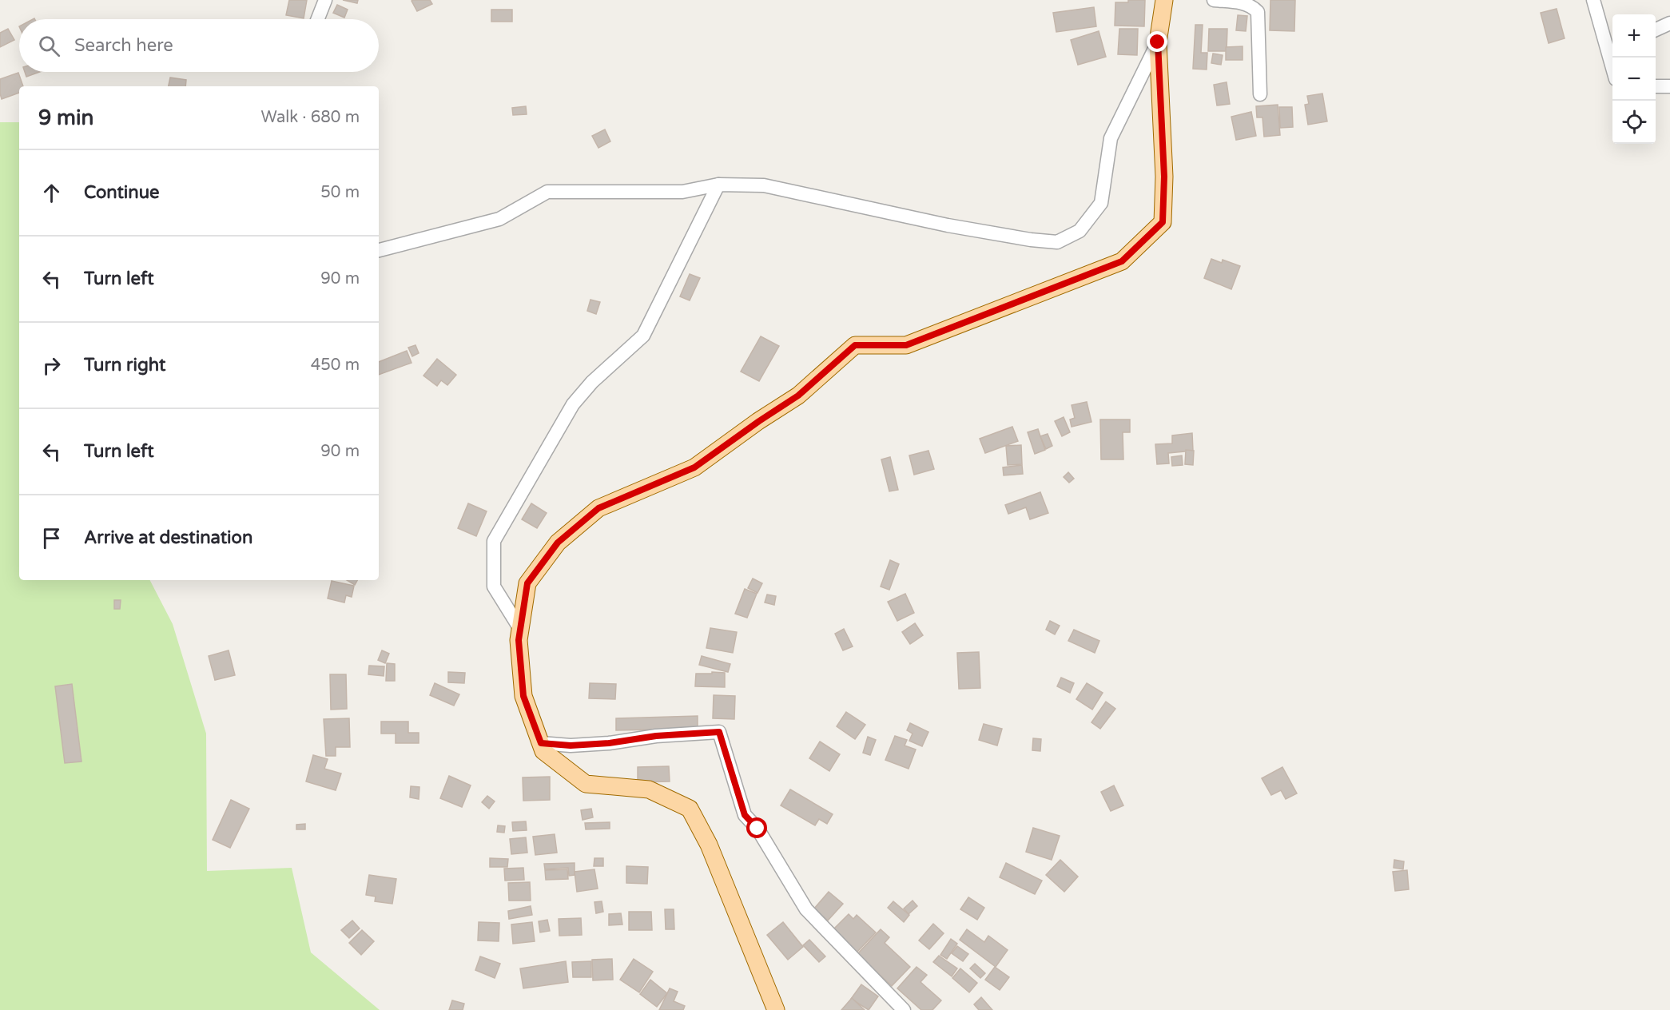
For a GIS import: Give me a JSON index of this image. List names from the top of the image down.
{
  "page": {
    "map_buttons": ["+", "−"],
    "search": "Search here",
    "heading": ["9 min", "Walk · 680 m"],
    "list": [
      ["Continue", "50 m"],
      ["Turn left", "90 m"],
      ["Turn right", "450 m"],
      ["Turn left", "90 m"],
      "Arrive at destination"
    ]
  }
}
